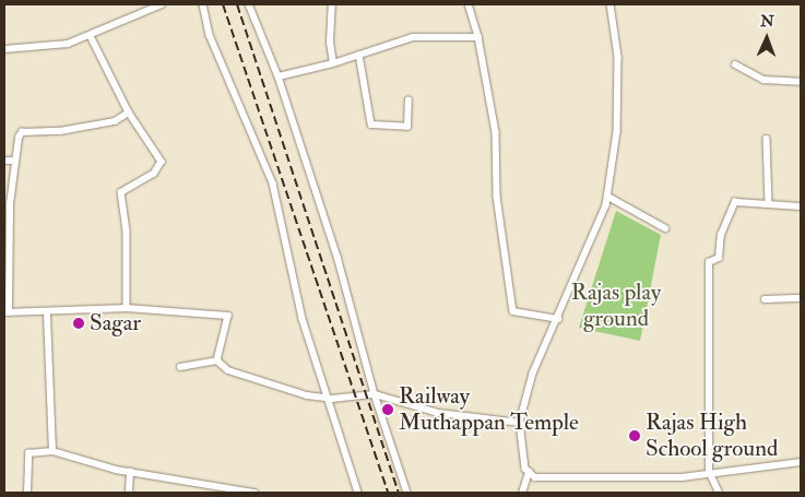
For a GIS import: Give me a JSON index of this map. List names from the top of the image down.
{
  "parks": ["Rajas play ground"],
  "places": ["Sagar", "Railway Muthappan Temple", "Rajas High School ground"],
  "north": "top"
}
